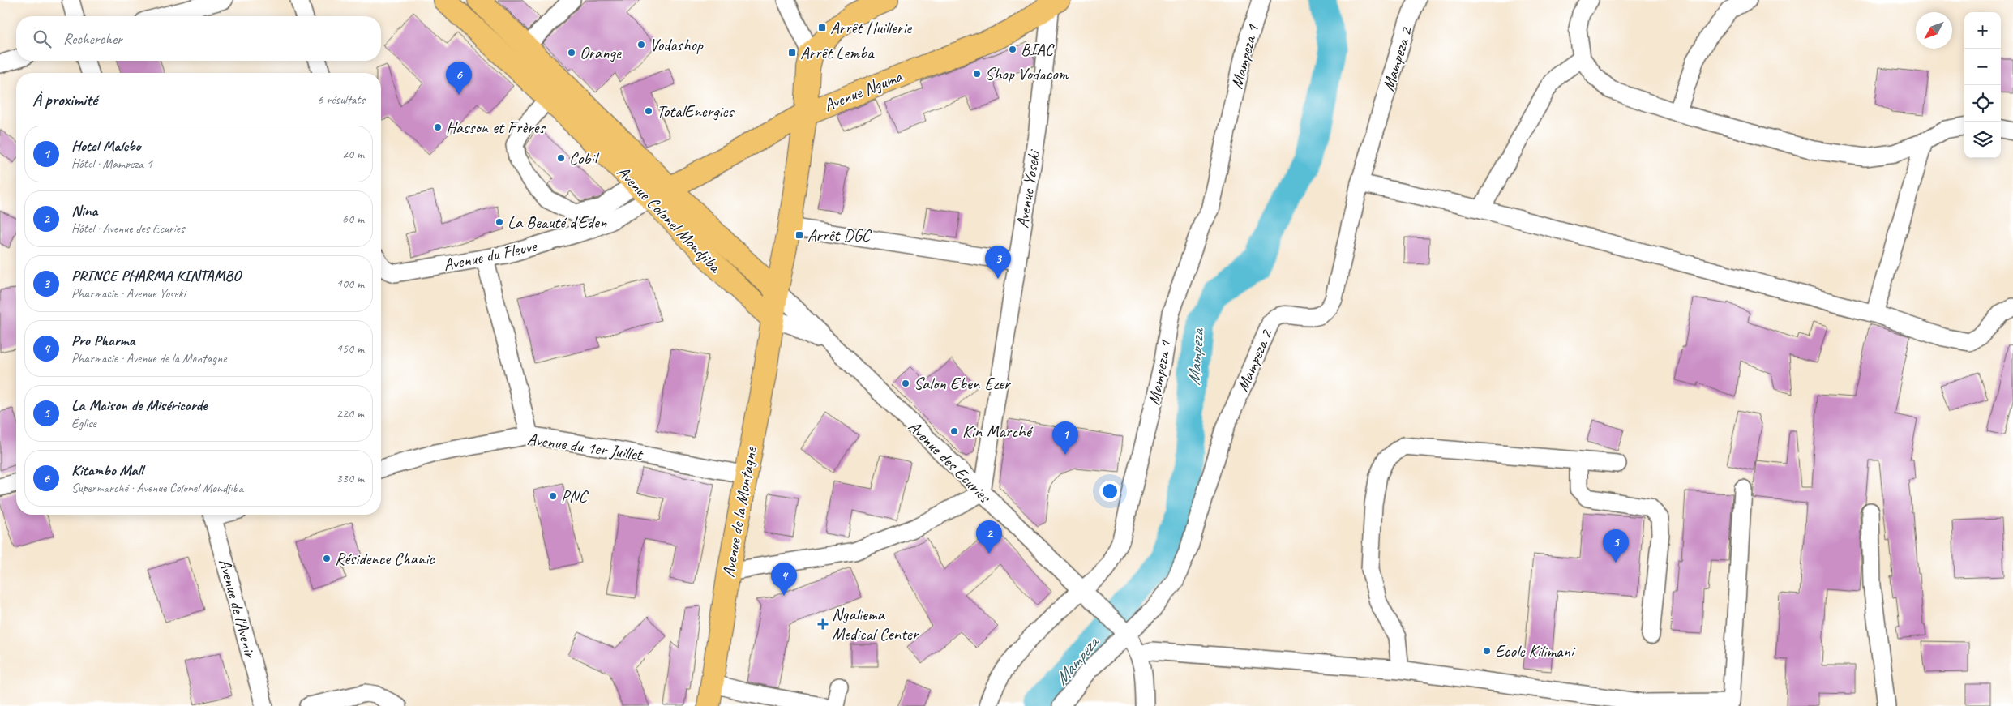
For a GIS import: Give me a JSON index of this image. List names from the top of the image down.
{
  "streets": {
    "main road": ["Avenue Nguma", "Avenue Colonel Mondjiba", "Avenue de la Montagne"],
    "street": [
      "Mampeza 1",
      "Mampeza 2",
      "Avenue Yoseki",
      "Avenue du Fleuve",
      "Avenue du 1er Juillet",
      "Avenue des Ecuries",
      "Avenue de l'Avenir"
    ]
  },
  "crossings": [
    ["Mampeza 1", "Avenue des Ecuries"],
    ["Mampeza 2", "Avenue des Ecuries"],
    ["Avenue Nguma", "Avenue Yoseki"],
    ["Avenue Nguma", "Avenue Colonel Mondjiba"],
    ["Avenue Nguma", "Avenue du Fleuve"],
    ["Avenue Nguma", "Avenue de la Montagne"],
    ["Avenue Yoseki", "Avenue des Ecuries"],
    ["Avenue Colonel Mondjiba", "Avenue du Fleuve"],
    ["Avenue Colonel Mondjiba", "Avenue des Ecuries"],
    ["Avenue Colonel Mondjiba", "Avenue de la Montagne"],
    ["Avenue du 1er Juillet", "Avenue de la Montagne"],
    ["Avenue des Ecuries", "Avenue de la Montagne"]
  ],
  "water": ["Mampeza"],
  "places": {
    "transit": ["Arrêt Huillerie", "Arrêt Lemba", "Arrêt DGC"],
    "other": [
      "Vodashop",
      "BIAC",
      "Orange",
      "Shop Vodacom",
      "TotalEnergies",
      "Hasson et Frères",
      "Cobil",
      "La Beauté d'Eden",
      "Salon Eben Ezer",
      "Kin Marché",
      "PNC",
      "Résidence Chanic",
      "Ecole Kilimani"
    ],
    "health": ["Ngaliema Medical Center"]
  },
  "north": "bottom left",
  "page": {
    "map_buttons": ["+", "−"],
    "search": "Rechercher",
    "pins": [
      "6",
      "3",
      "1",
      "2",
      "5",
      "4"
    ],
    "heading": ["À proximité", "6 résultats"],
    "list": [
      {
        "mark": "1",
        "name": "Hotel Malebo",
        "note": "Hôtel · Mampeza 1",
        "value": "20 m"
      },
      {
        "mark": "2",
        "name": "Nina",
        "note": "Hôtel · Avenue des Ecuries",
        "value": "60 m"
      },
      {
        "mark": "3",
        "name": "PRINCE PHARMA KINTAMBO",
        "note": "Pharmacie · Avenue Yoseki",
        "value": "100 m"
      },
      {
        "mark": "4",
        "name": "Pro Pharma",
        "note": "Pharmacie · Avenue de la Montagne",
        "value": "150 m"
      },
      {
        "mark": "5",
        "name": "La Maison de Miséricorde",
        "note": "Église",
        "value": "220 m"
      },
      {
        "mark": "6",
        "name": "Kitambo Mall",
        "note": "Supermarché · Avenue Colonel Mondjiba",
        "value": "330 m"
      }
    ]
  }
}
